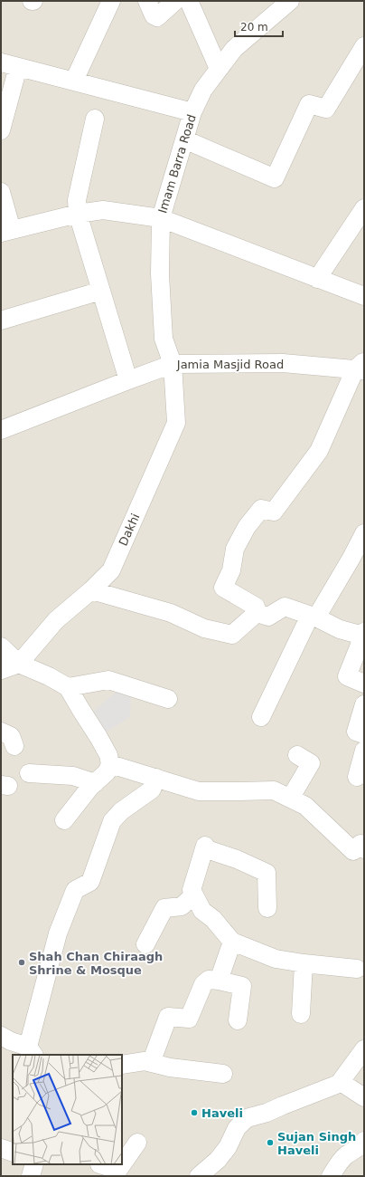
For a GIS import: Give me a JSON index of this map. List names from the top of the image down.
{
  "streets": {
    "street": ["Imam Barra Road", "Jamia Masjid Road", "Dakhi"]
  },
  "crossings": [
    ["Imam Barra Road", "Jamia Masjid Road"],
    ["Imam Barra Road", "Dakhi"],
    ["Jamia Masjid Road", "Dakhi"]
  ],
  "places": ["Shah Chan Chiraagh Shrine & Mosque", "Haveli", "Sujan Singh Haveli"],
  "scale_bar": "20 m"
}
